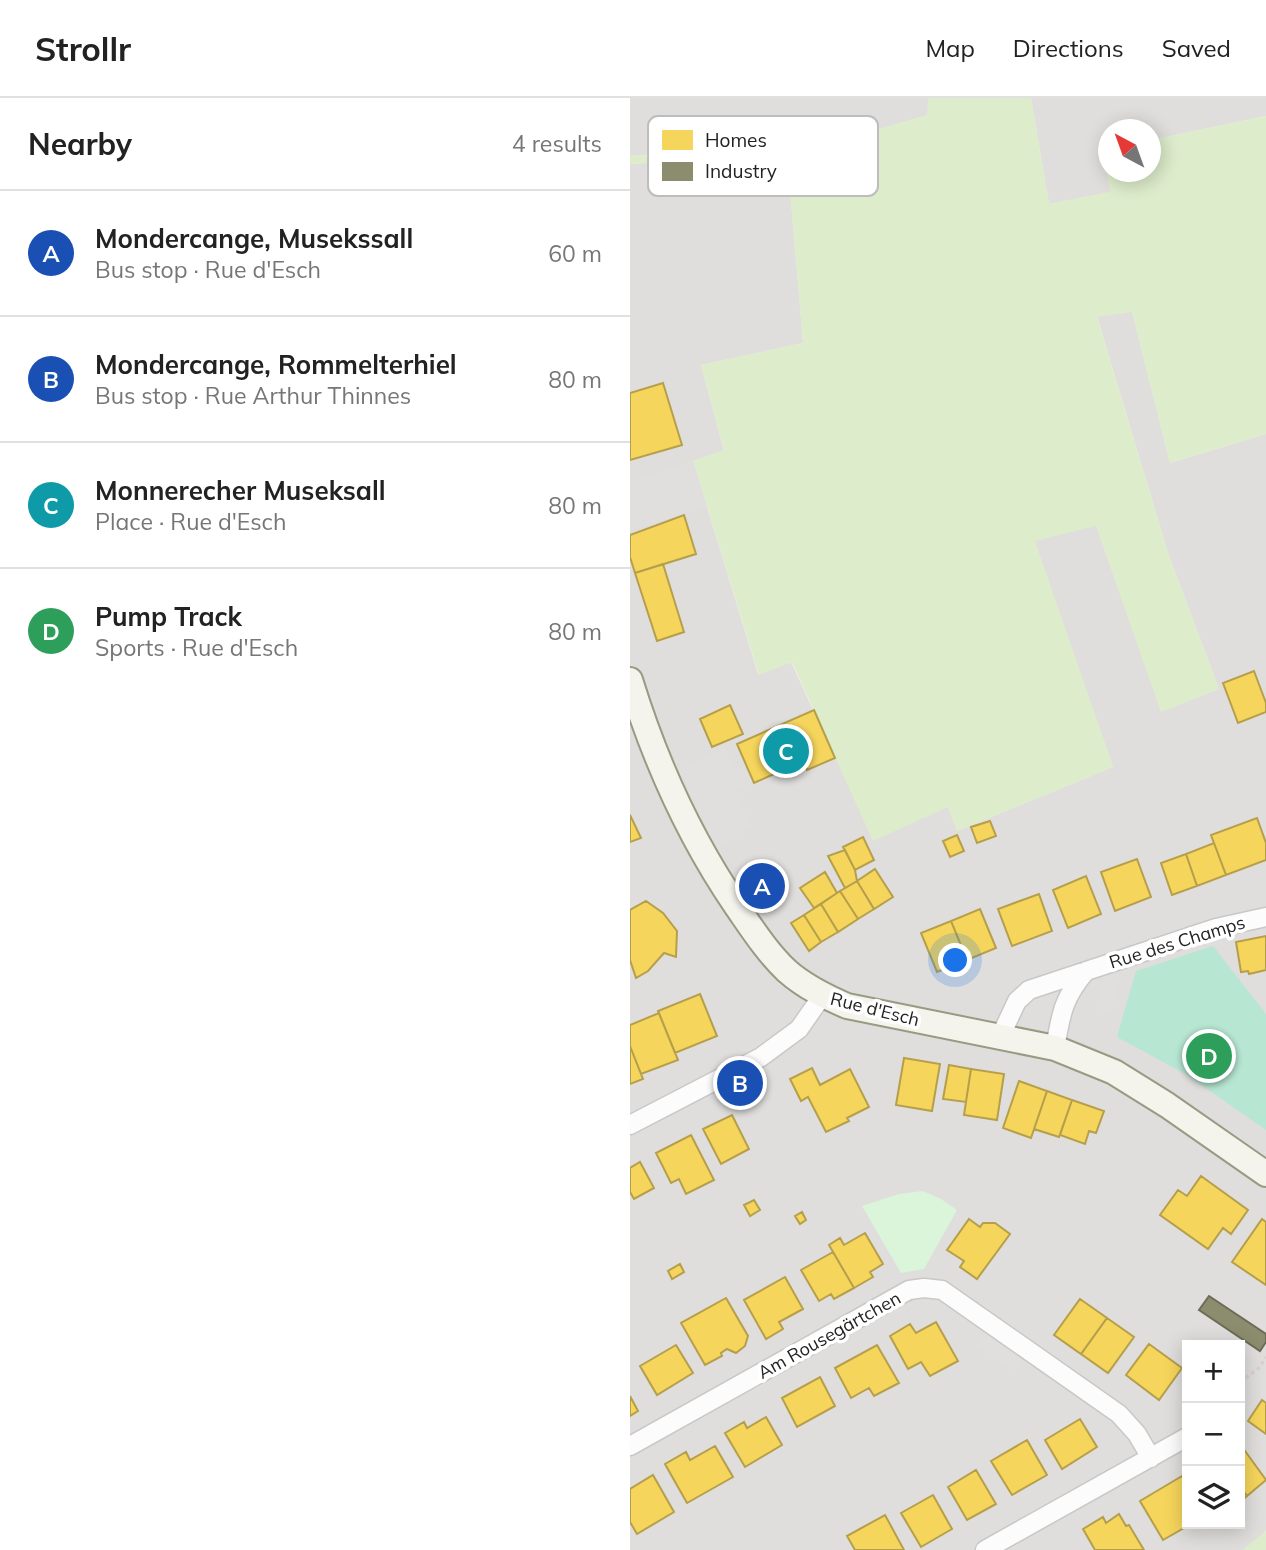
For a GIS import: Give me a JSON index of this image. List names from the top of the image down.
{
  "streets": {
    "main road": ["Rue d'Esch"],
    "street": ["Rue des Champs", "Am Rousegärtchen"]
  },
  "crossings": [
    ["Rue des Champs", "Rue d'Esch"]
  ],
  "legend": ["Homes", "Industry"],
  "north": "top left",
  "page": {
    "header": "Strollr",
    "nav": ["Map", "Directions", "Saved"],
    "heading": ["Nearby", "4 results"],
    "list": [
      {
        "mark": "A",
        "name": "Mondercange, Musekssall",
        "note": "Bus stop · Rue d'Esch",
        "value": "60 m"
      },
      {
        "mark": "B",
        "name": "Mondercange, Rommelterhiel",
        "note": "Bus stop · Rue Arthur Thinnes",
        "value": "80 m"
      },
      {
        "mark": "C",
        "name": "Monnerecher Museksall",
        "note": "Place · Rue d'Esch",
        "value": "80 m"
      },
      {
        "mark": "D",
        "name": "Pump Track",
        "note": "Sports · Rue d'Esch",
        "value": "80 m"
      }
    ],
    "pins": [
      "C",
      "A",
      "D",
      "B"
    ],
    "map_buttons": ["+", "−"]
  }
}
